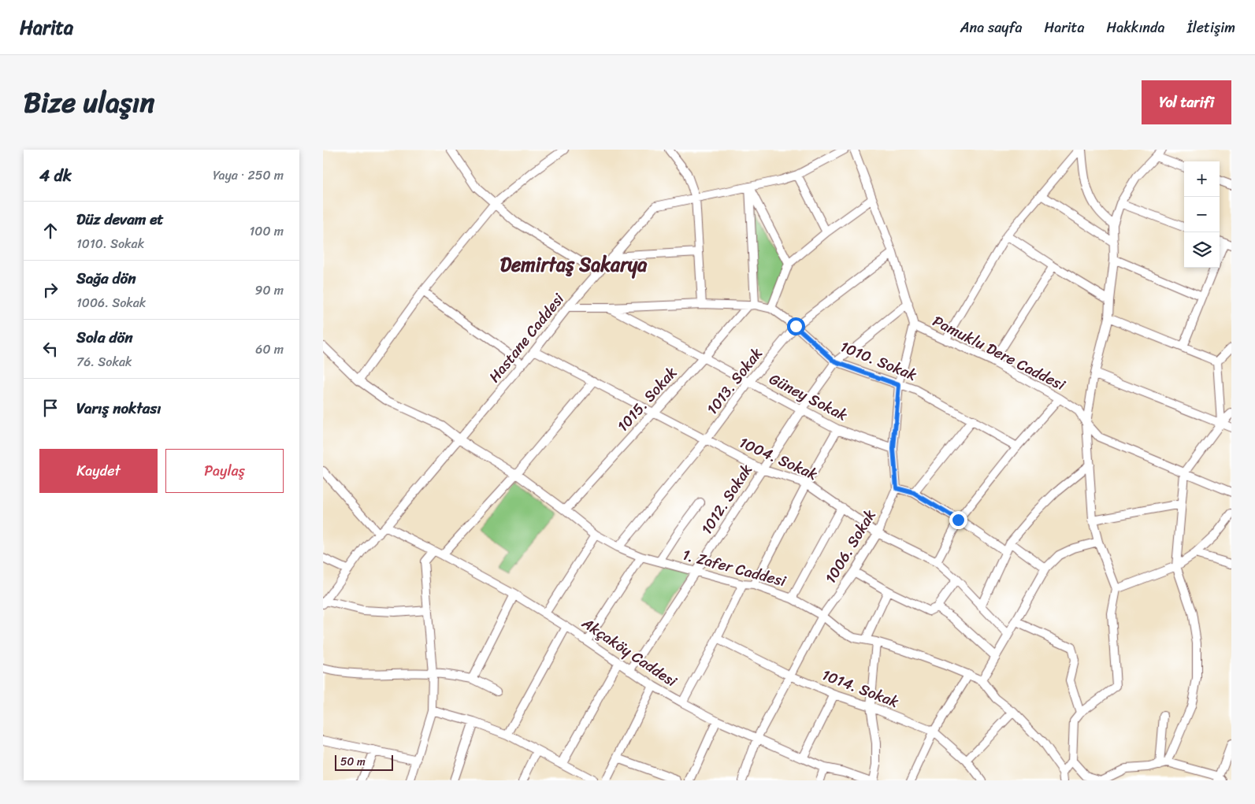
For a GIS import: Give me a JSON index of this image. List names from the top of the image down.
{
  "streets": {
    "street": [
      "Hastane Caddesi",
      "Pamuklu Dere Caddesi",
      "1010. Sokak",
      "1013. Sokak",
      "Güney Sokak",
      "1015. Sokak",
      "1004. Sokak",
      "1012. Sokak",
      "1006. Sokak",
      "1. Zafer Caddesi",
      "Akçaköy Caddesi",
      "1014. Sokak"
    ]
  },
  "crossings": [
    ["Hastane Caddesi", "1010. Sokak"],
    ["Hastane Caddesi", "1004. Sokak"],
    ["Hastane Caddesi", "1. Zafer Caddesi"],
    ["Hastane Caddesi", "Akçaköy Caddesi"],
    ["Pamuklu Dere Caddesi", "1013. Sokak"],
    ["Pamuklu Dere Caddesi", "1012. Sokak"],
    ["Pamuklu Dere Caddesi", "1006. Sokak"],
    ["1010. Sokak", "1013. Sokak"],
    ["1010. Sokak", "Güney Sokak"],
    ["1010. Sokak", "1015. Sokak"],
    ["1010. Sokak", "1012. Sokak"],
    ["1010. Sokak", "1006. Sokak"],
    ["1013. Sokak", "Güney Sokak"],
    ["1013. Sokak", "1004. Sokak"],
    ["1013. Sokak", "1. Zafer Caddesi"],
    ["Güney Sokak", "1015. Sokak"],
    ["Güney Sokak", "1012. Sokak"],
    ["Güney Sokak", "1006. Sokak"],
    ["1015. Sokak", "1004. Sokak"],
    ["1015. Sokak", "1. Zafer Caddesi"],
    ["1004. Sokak", "1012. Sokak"],
    ["1004. Sokak", "1006. Sokak"],
    ["1012. Sokak", "1. Zafer Caddesi"],
    ["1012. Sokak", "Akçaköy Caddesi"],
    ["1006. Sokak", "1. Zafer Caddesi"],
    ["1006. Sokak", "Akçaköy Caddesi"],
    ["1006. Sokak", "1014. Sokak"]
  ],
  "districts": ["Demirtaş Sakarya"],
  "scale_bar": "50 m",
  "page": {
    "header": "Harita",
    "nav": [
      "Ana sayfa",
      "Harita",
      "Hakkında",
      "İletişim"
    ],
    "title": "Bize ulaşın",
    "buttons": [
      "Yol tarifi",
      ["Kaydet", "Paylaş"]
    ],
    "heading": ["4 dk", "Yaya · 250 m"],
    "map_buttons": ["+", "−"],
    "list": [
      ["Düz devam et", "1010. Sokak", "100 m"],
      ["Sağa dön", "1006. Sokak", "90 m"],
      ["Sola dön", "76. Sokak", "60 m"],
      "Varış noktası"
    ],
    "scale": "50 m"
  }
}
